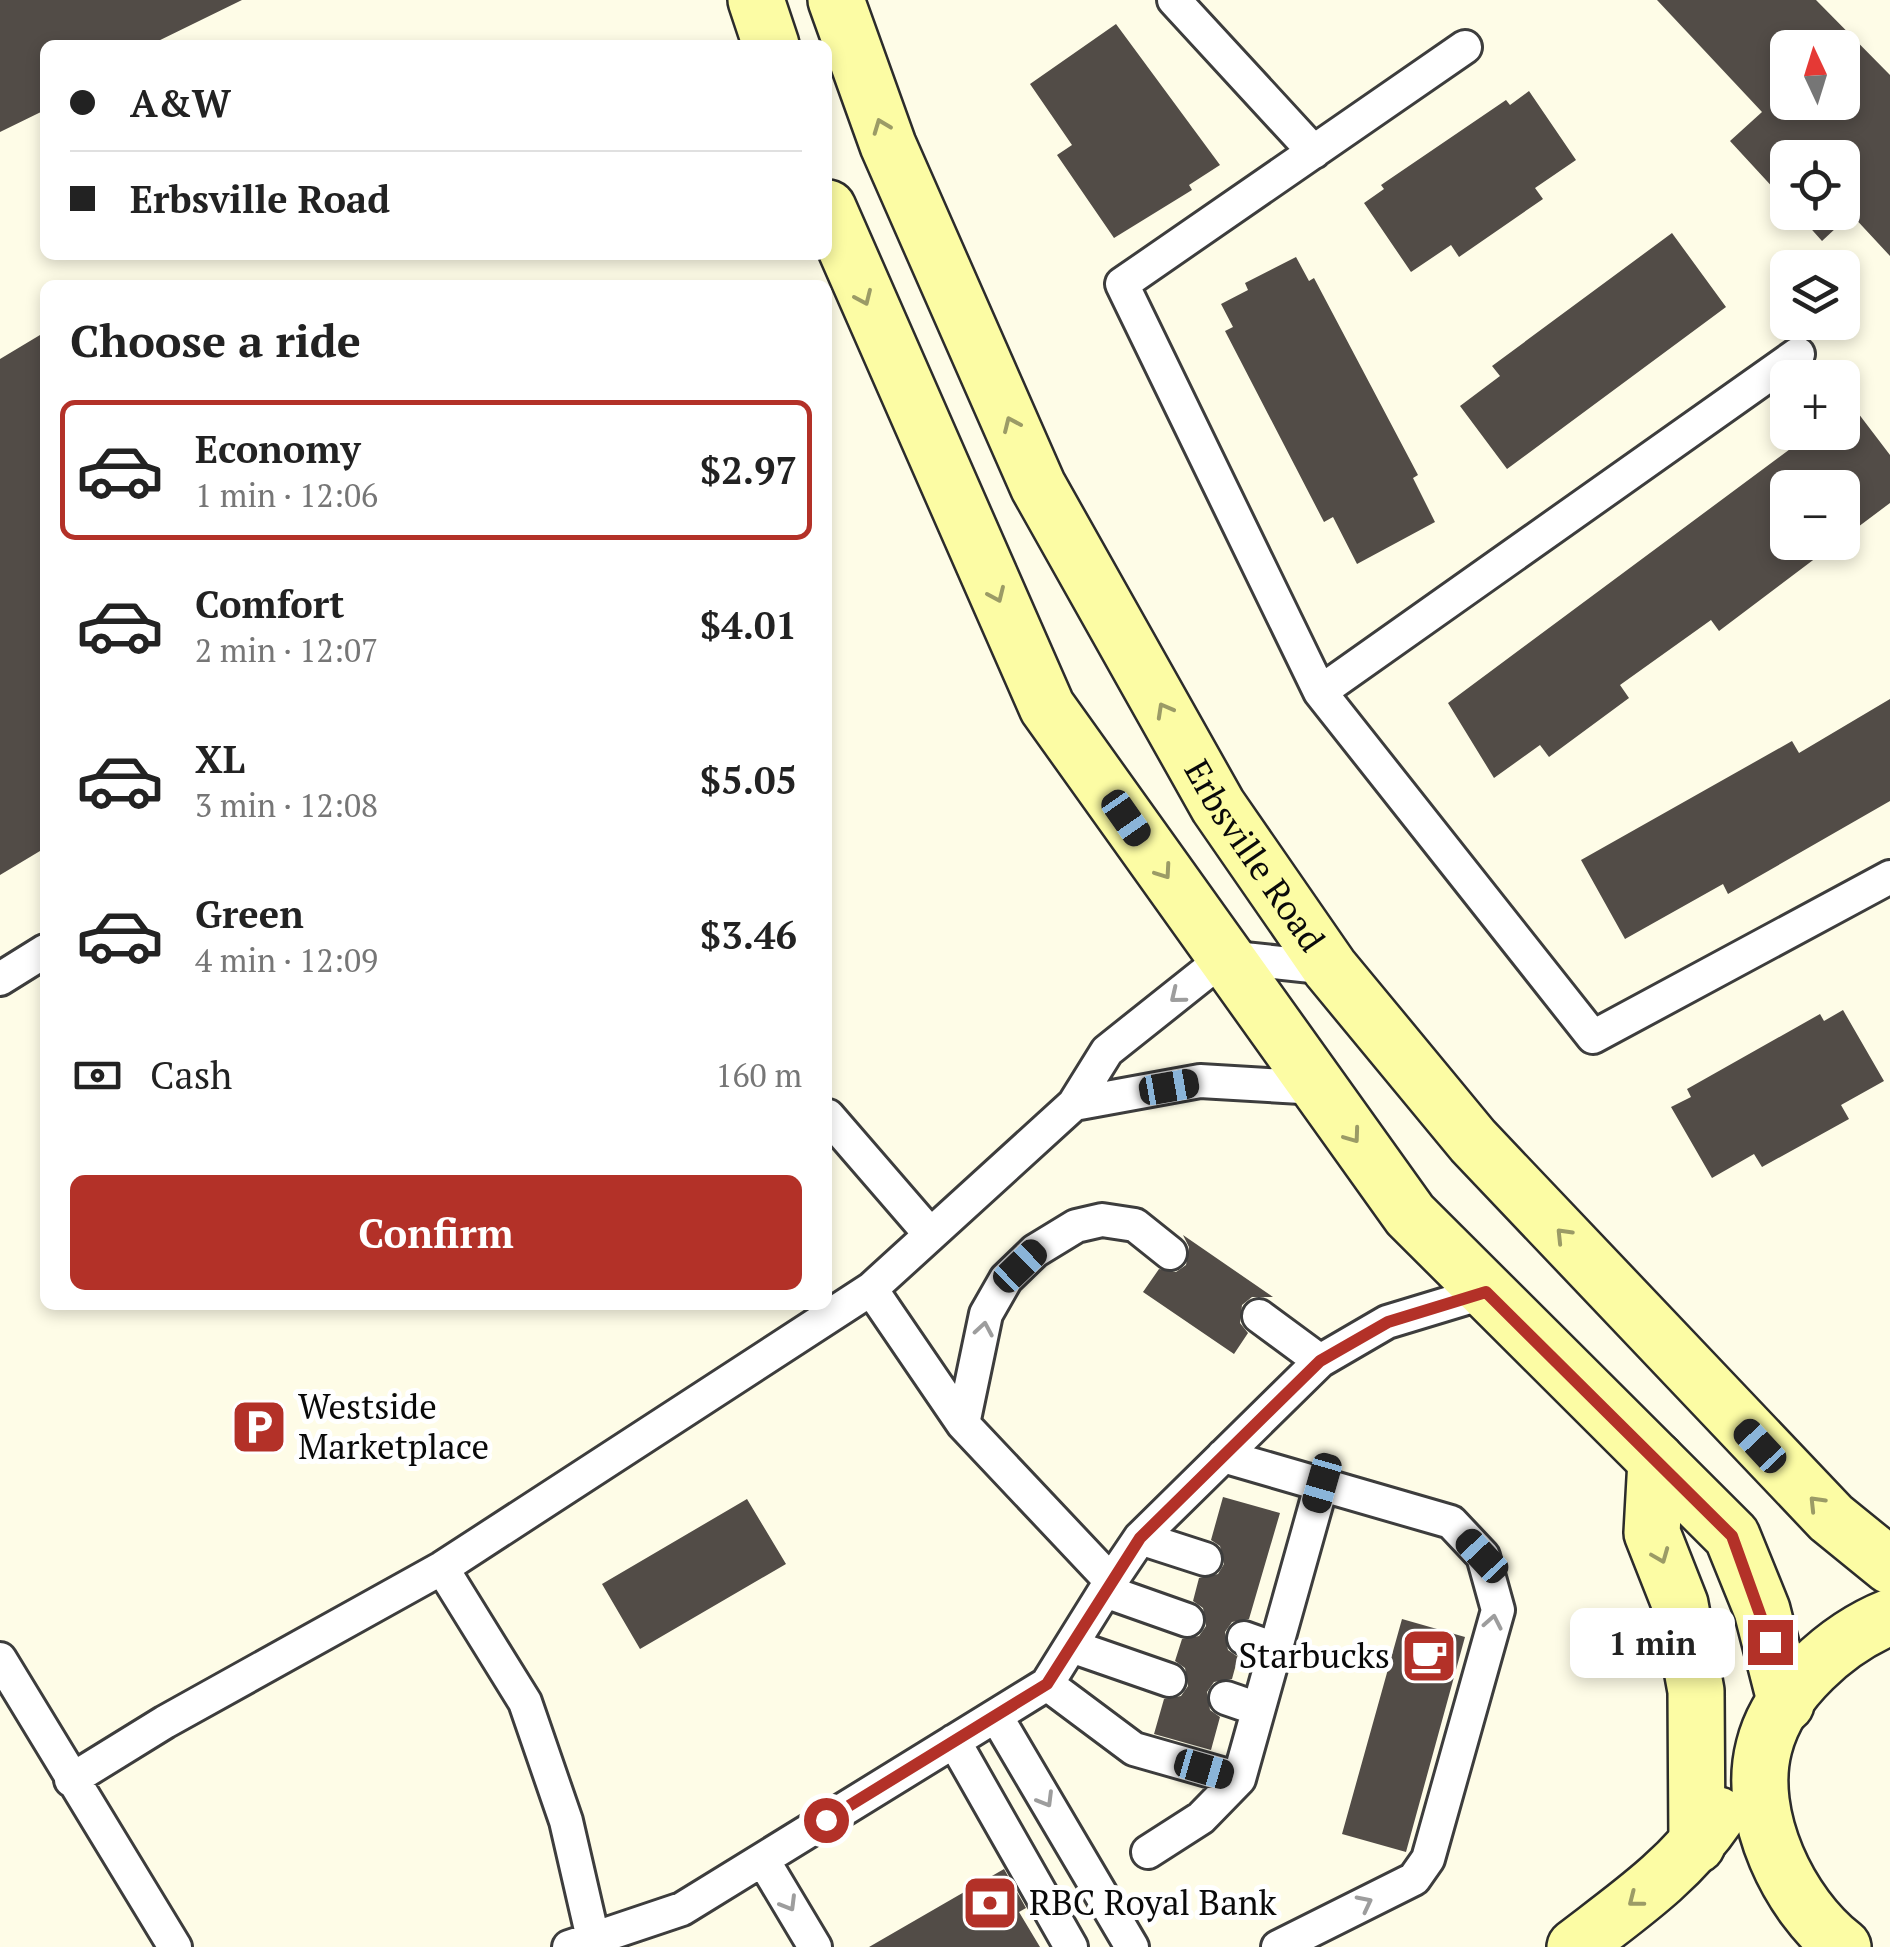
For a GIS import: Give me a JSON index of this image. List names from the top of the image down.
{
  "streets": {
    "main road": ["Erbsville Road"]
  },
  "places": {
    "parking": ["Westside Marketplace"],
    "cafe": ["Starbucks"],
    "bank": ["RBC Royal Bank"]
  },
  "north": "top",
  "page": {
    "map_buttons": ["+", "−"],
    "banner": ["A&W", "Erbsville Road"],
    "heading": "Choose a ride",
    "list": [
      {
        "name": "Economy",
        "note": "1 min · 12:06",
        "value": "$2.97"
      },
      {
        "name": "Comfort",
        "note": "2 min · 12:07",
        "value": "$4.01"
      },
      {
        "name": "XL",
        "note": "3 min · 12:08",
        "value": "$5.05"
      },
      {
        "name": "Green",
        "note": "4 min · 12:09",
        "value": "$3.46"
      }
    ],
    "pay": ["Cash", "160 m"],
    "buttons": "Confirm",
    "bubble": "1 min"
  }
}
